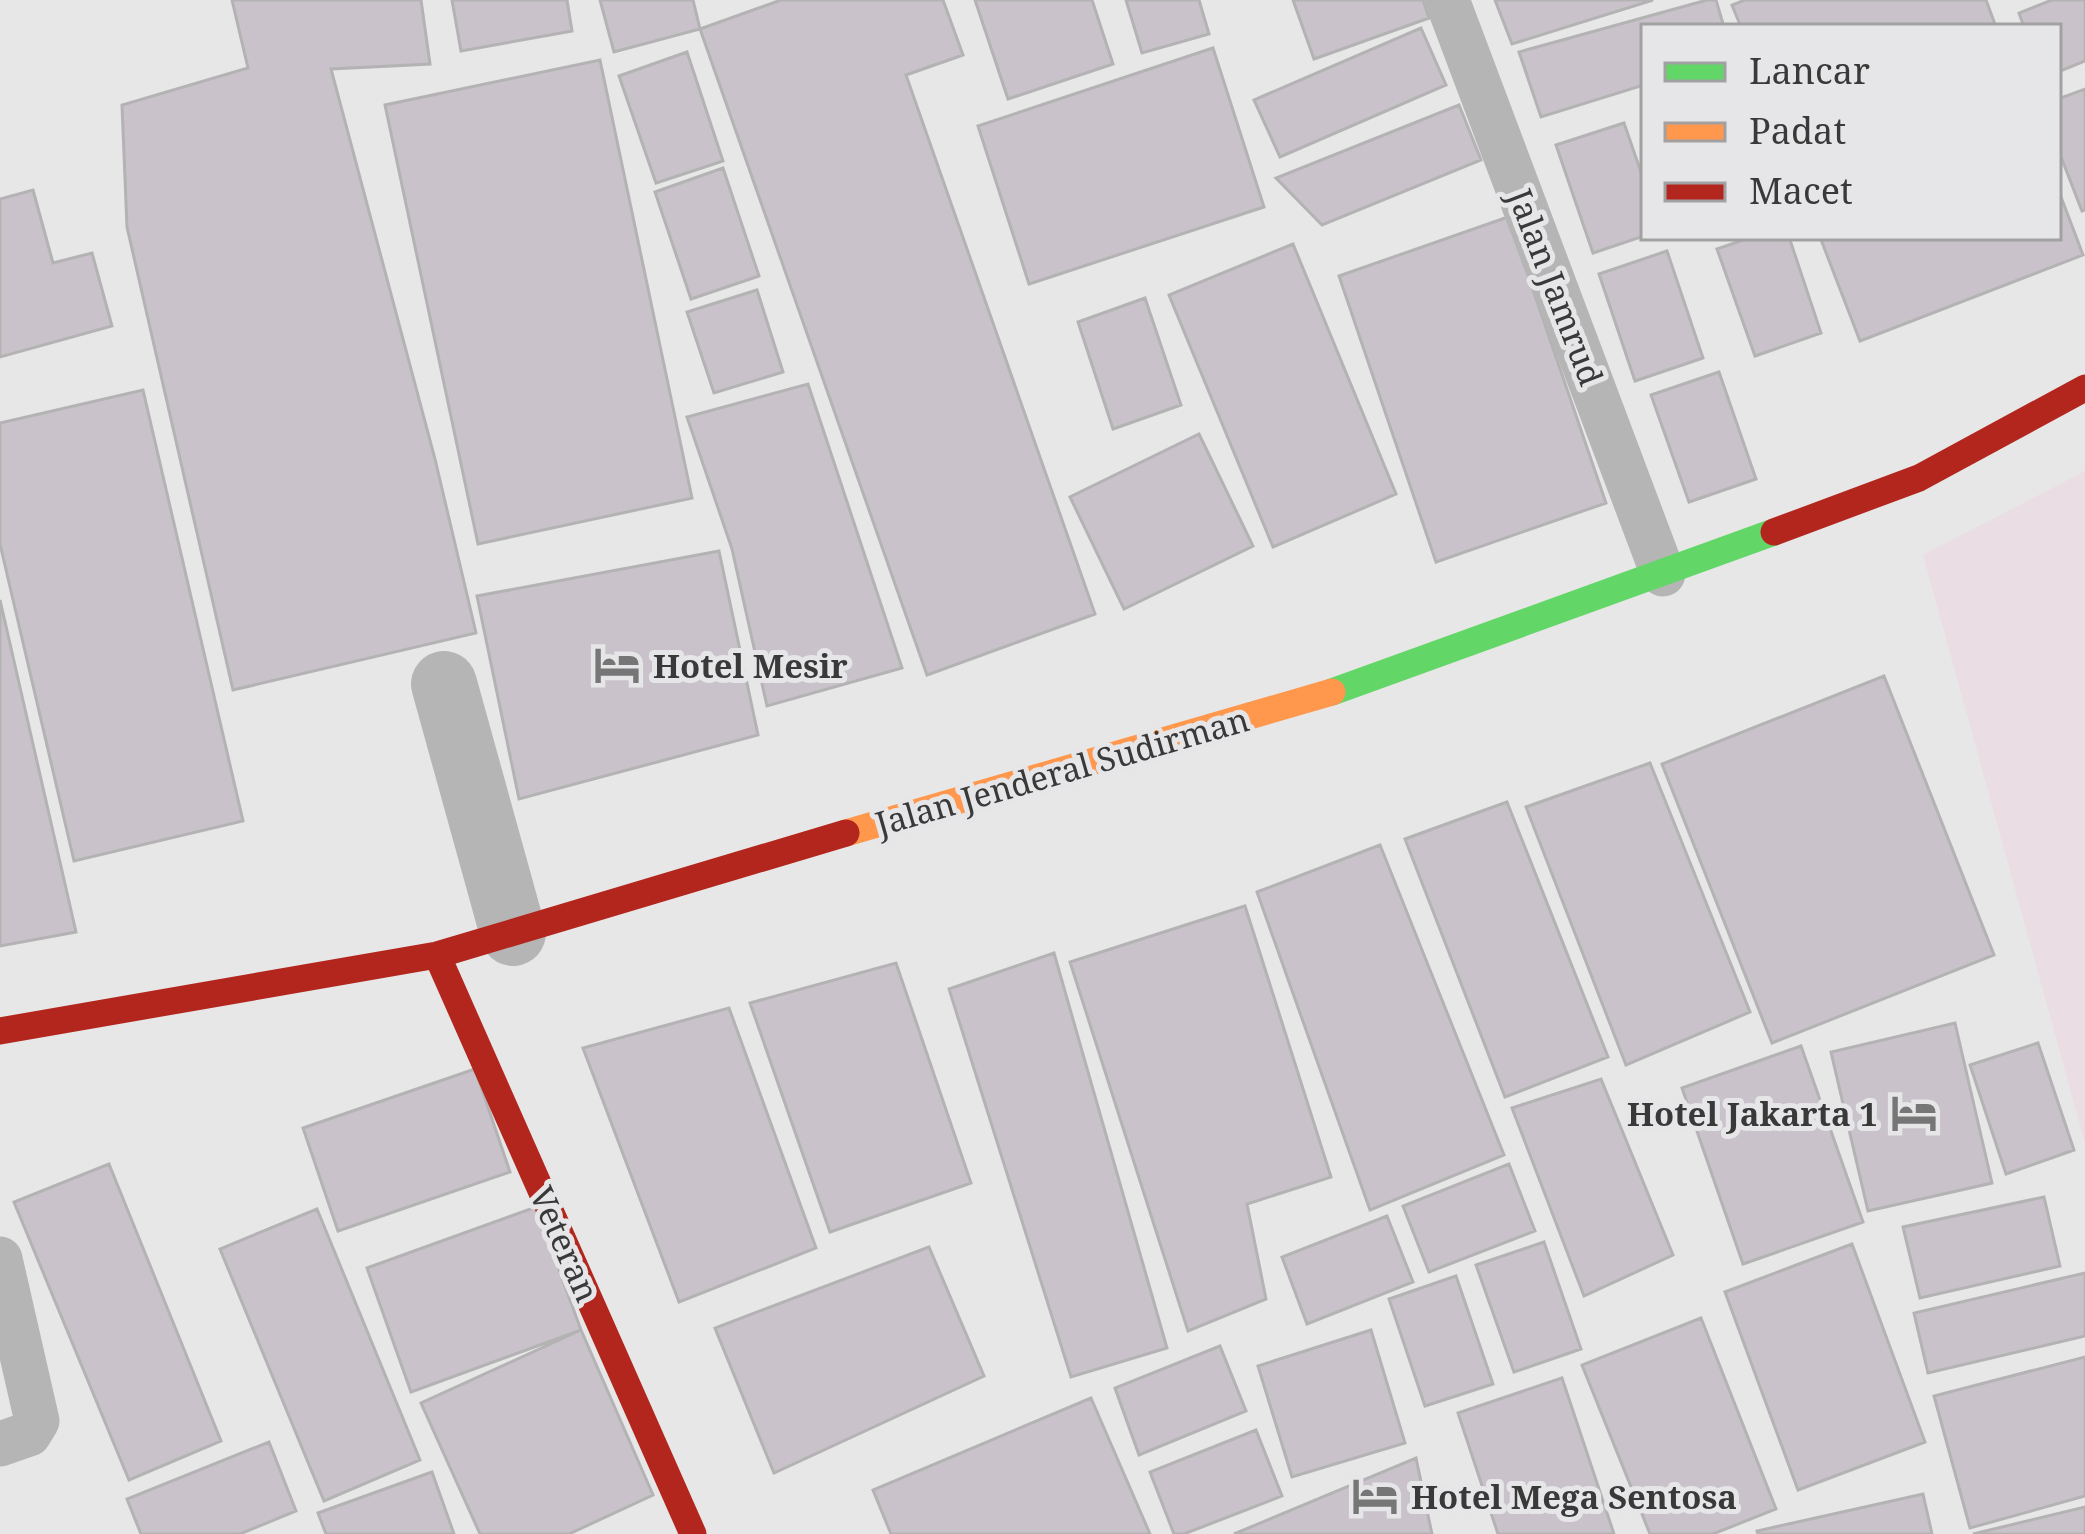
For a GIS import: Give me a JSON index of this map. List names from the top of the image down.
{
  "streets": {
    "street": ["Jalan Jenderal Sudirman", "Veteran"],
    "lane": ["Jalan Jamrud"]
  },
  "crossings": [
    ["Jalan Jamrud", "Jalan Jenderal Sudirman"],
    ["Jalan Jenderal Sudirman", "Veteran"]
  ],
  "places": {
    "hotel": ["Hotel Mesir", "Hotel Jakarta 1", "Hotel Mega Sentosa"]
  },
  "legend": ["Lancar", "Padat", "Macet"]
}
